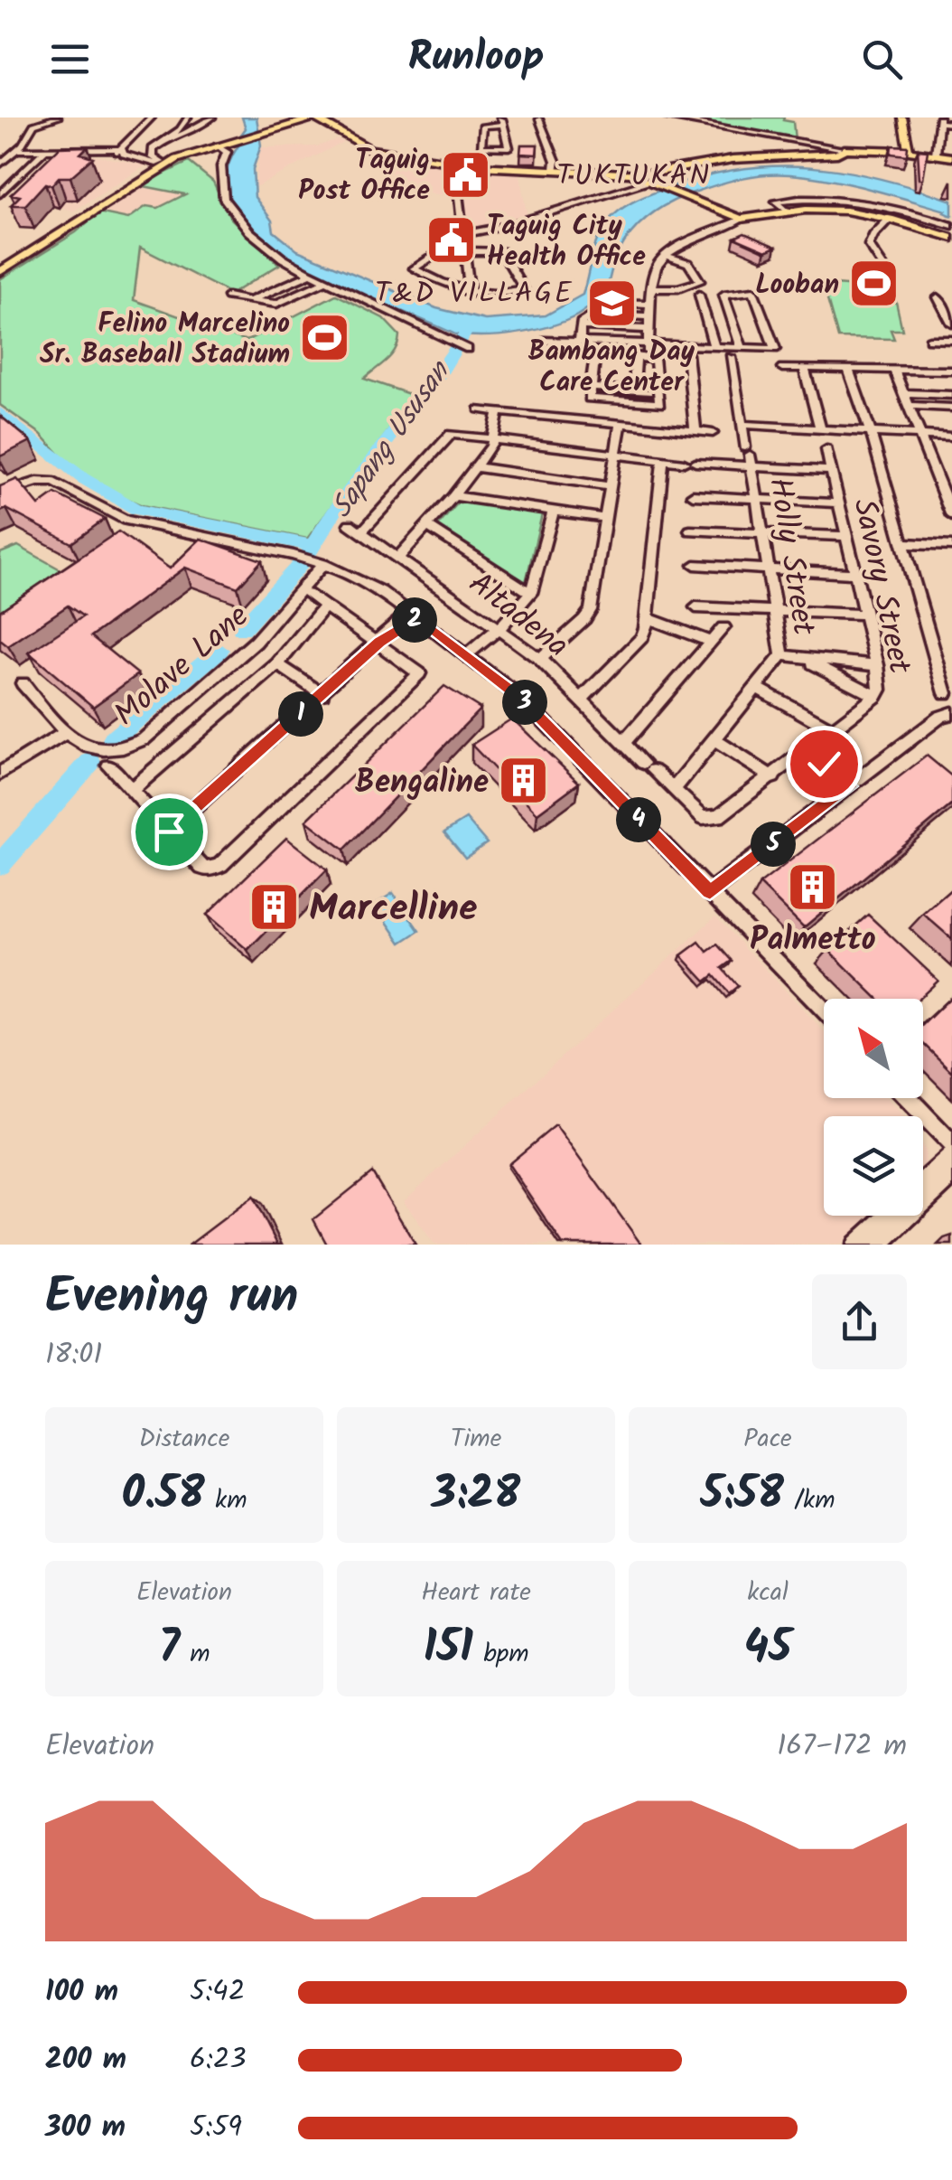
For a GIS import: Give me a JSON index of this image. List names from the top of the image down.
{
  "streets": {
    "street": [
      "Holly Street",
      "Savory Street",
      "Altadena",
      "Molave Lane"
    ]
  },
  "crossings": [
    ["Holly Street", "Altadena"],
    ["Savory Street", "Altadena"]
  ],
  "districts": ["TUKTUKAN", "T&D VILLAGE"],
  "water": ["Sapang Ususan"],
  "places": {
    "public building": ["Taguig Post Office", "Taguig City Health Office"],
    "sports": ["Looban", "Felino Marcelino Sr. Baseball Stadium"],
    "school or university": ["Bambang Day Care Center"],
    "building": ["Bengaline", "Palmetto", "Marcelline"]
  },
  "north": "top left",
  "page": {
    "header": "Runloop",
    "pins": [
      "2",
      "3",
      "1",
      "4",
      "5"
    ],
    "heading": ["Evening run", "18:01"],
    "stats": [
      ["Distance", "0.58 km"],
      ["Time", "3:28"],
      ["Pace", "5:58 /km"],
      ["Elevation", "7 m"],
      ["Heart rate", "151 bpm"],
      ["kcal", "45"]
    ],
    "chart": ["Elevation", "167–172 m"],
    "list": [
      {
        "name": "100 m",
        "note": "5:42"
      },
      {
        "name": "200 m",
        "note": "6:23"
      },
      {
        "name": "300 m",
        "note": "5:59"
      }
    ]
  }
}
